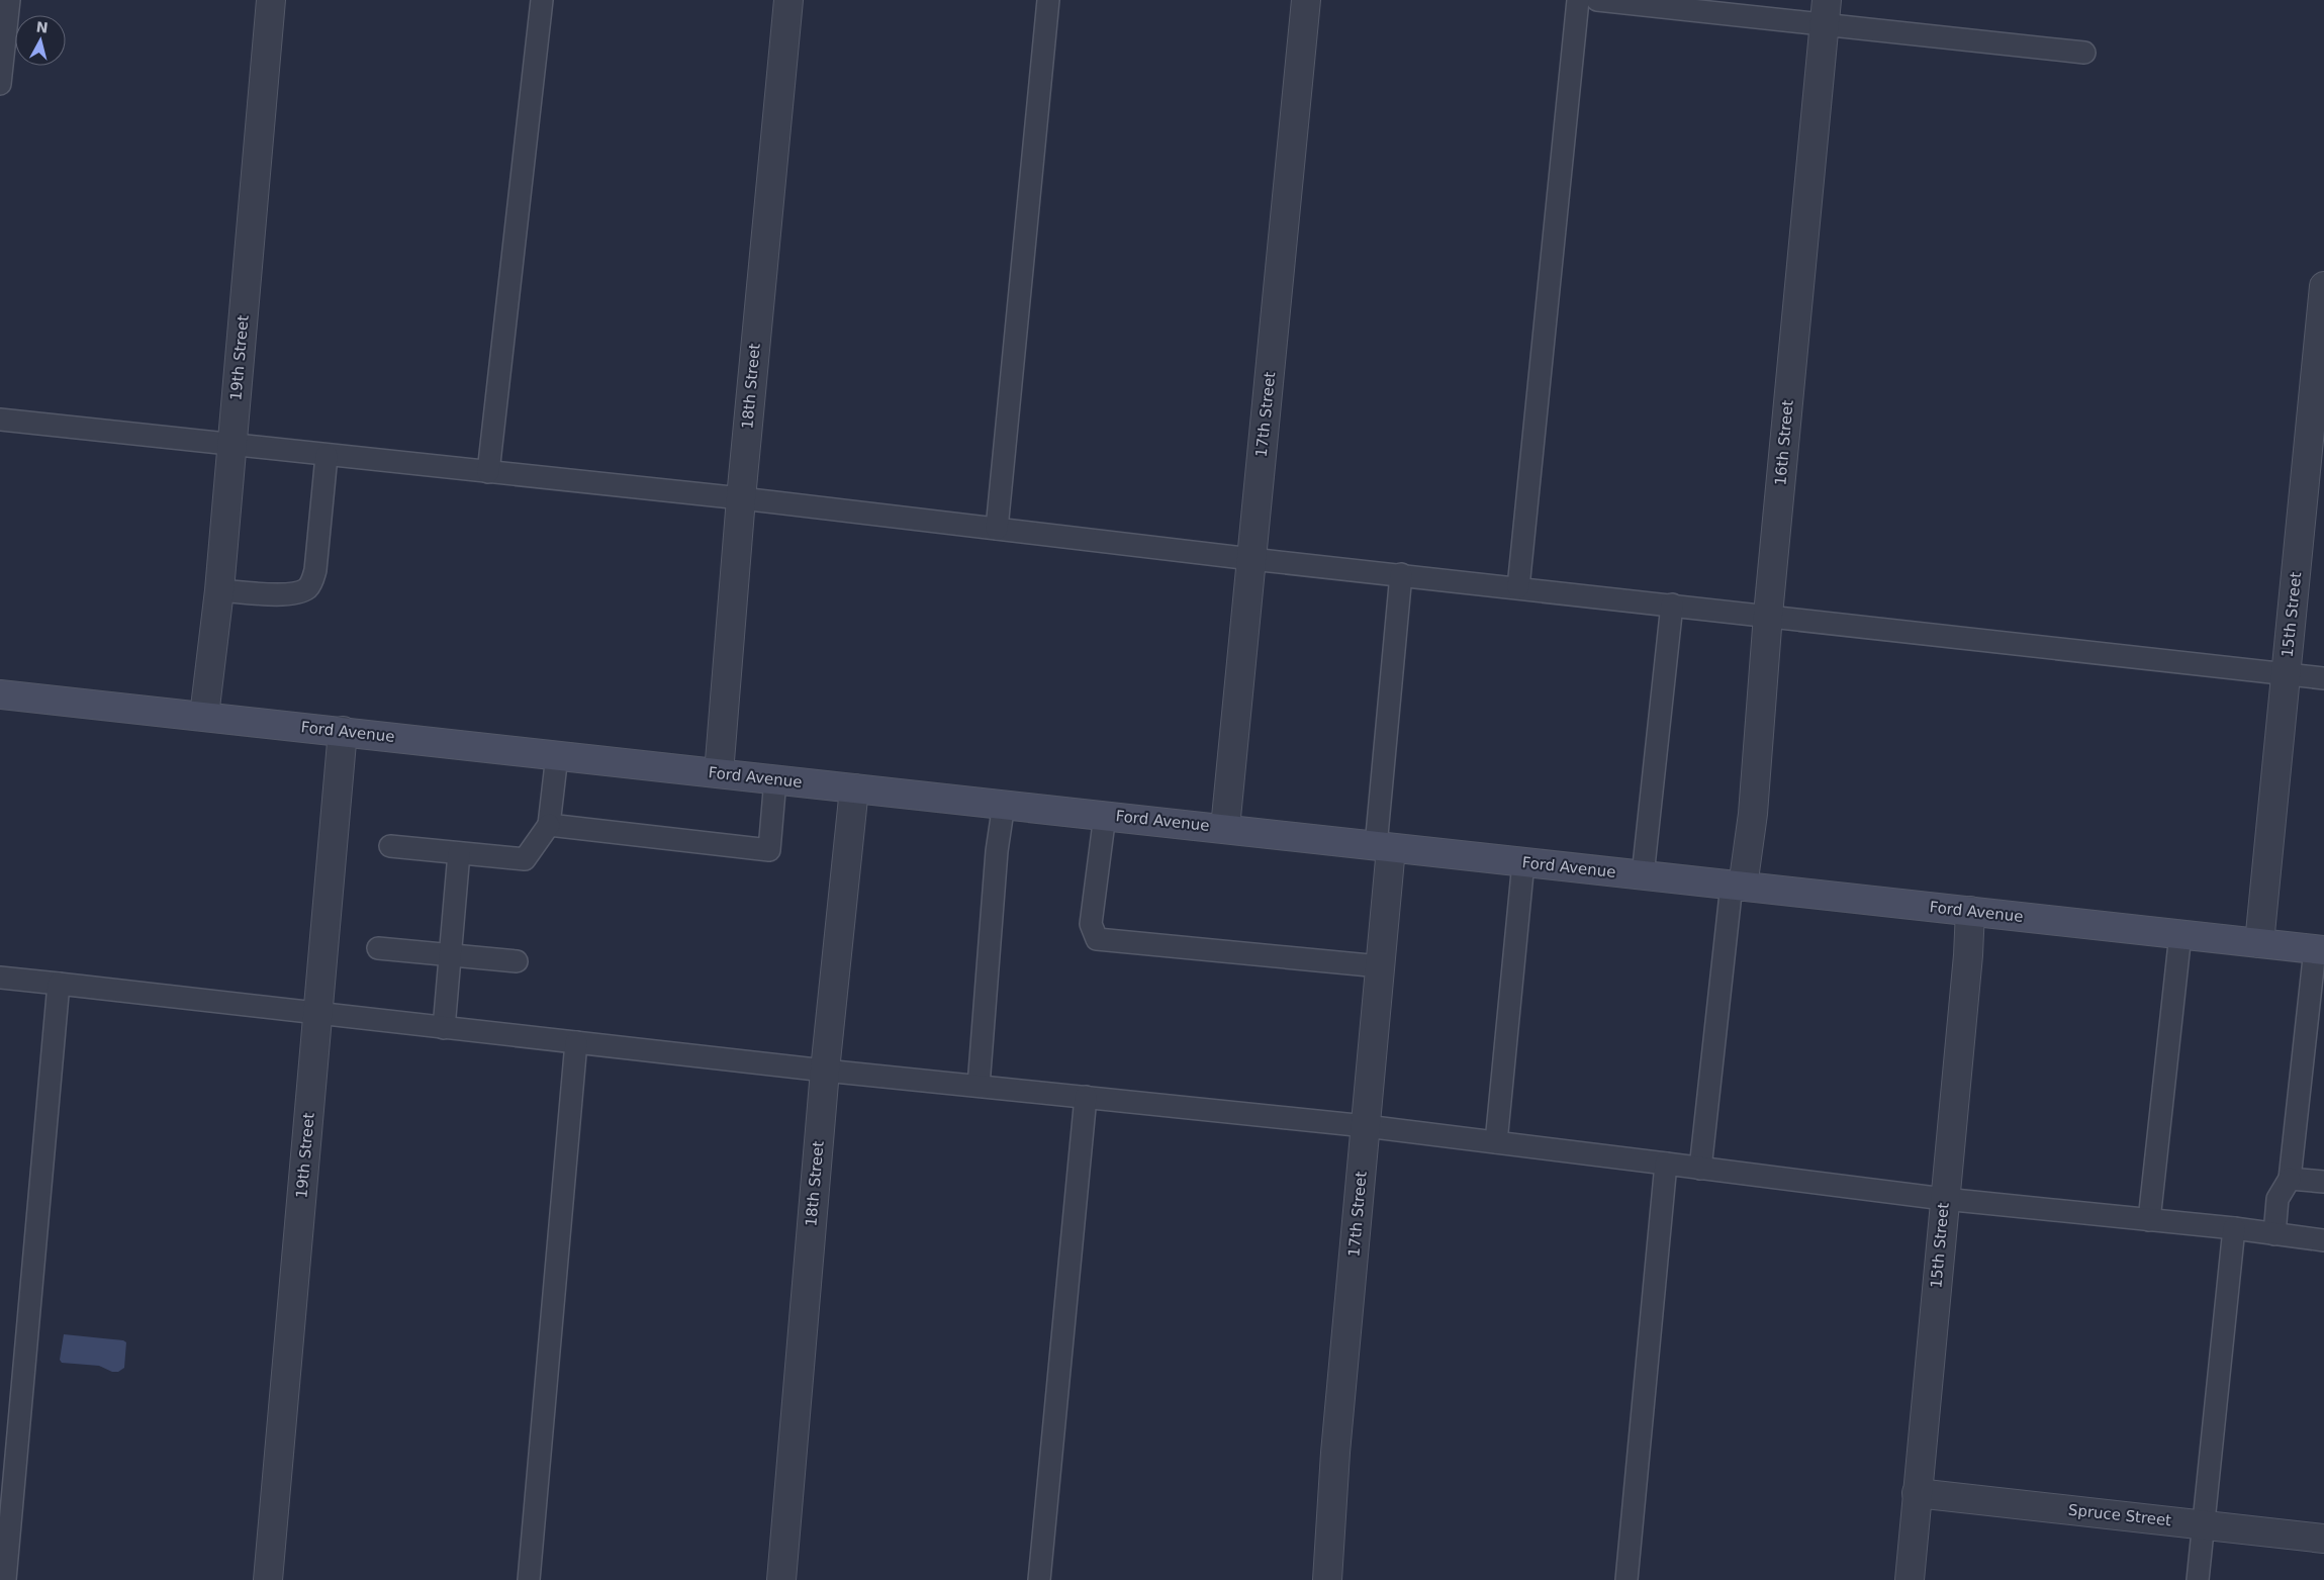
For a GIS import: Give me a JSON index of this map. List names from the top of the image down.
{
  "streets": {
    "main road": ["Ford Avenue"],
    "street": [
      "19th Street",
      "18th Street",
      "17th Street",
      "16th Street",
      "15th Street",
      "Spruce Street"
    ]
  },
  "crossings": [
    ["19th Street", "Ford Avenue"],
    ["18th Street", "Ford Avenue"],
    ["17th Street", "Ford Avenue"],
    ["16th Street", "Ford Avenue"],
    ["15th Street", "Ford Avenue"],
    ["15th Street", "Spruce Street"]
  ],
  "north": "top"
}
